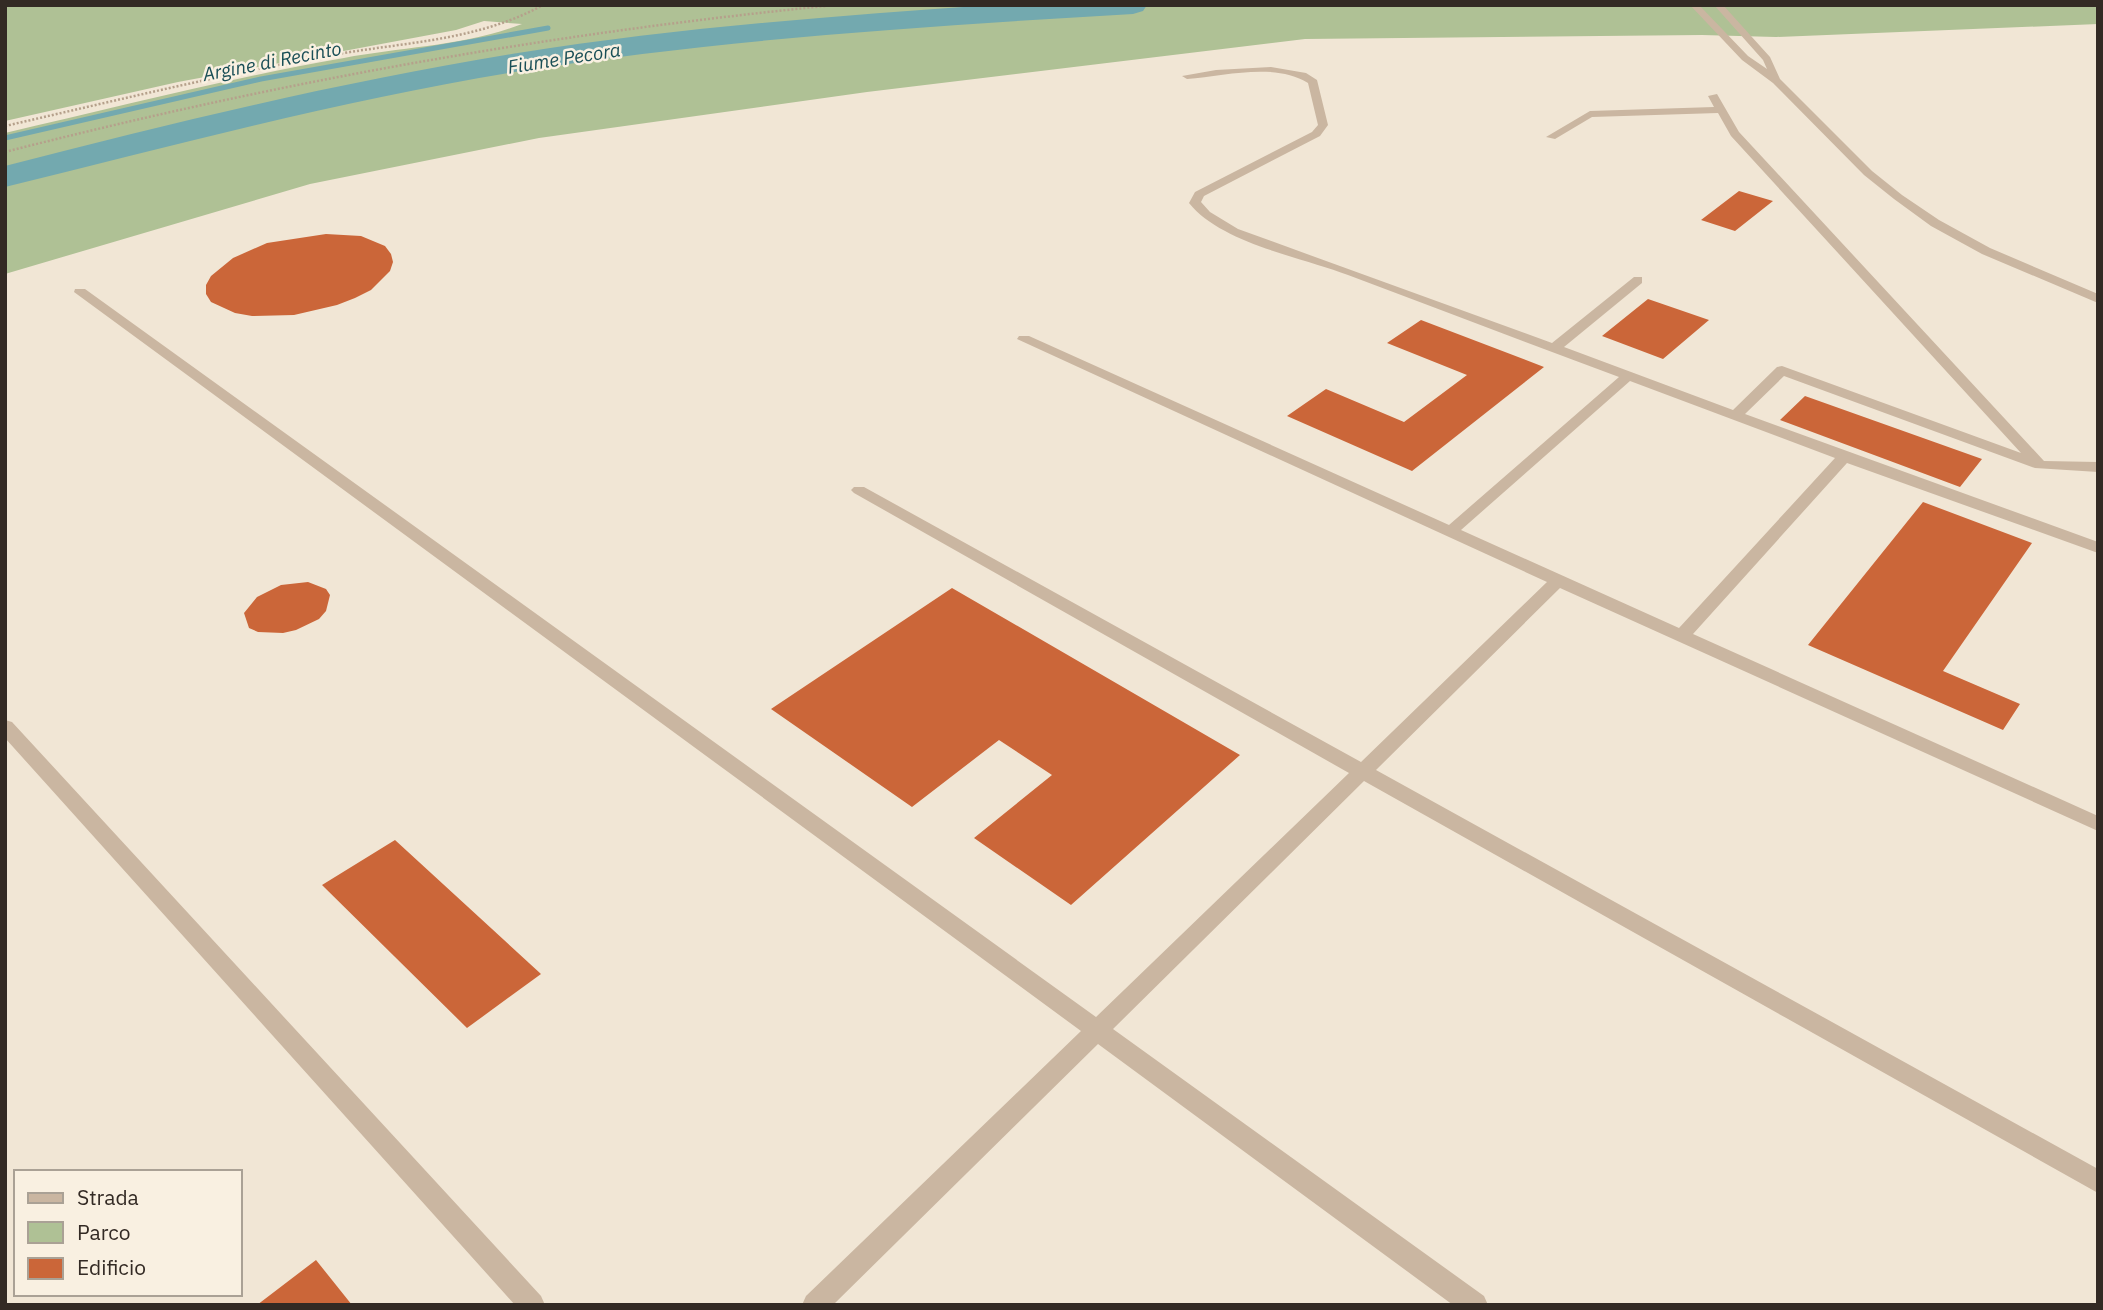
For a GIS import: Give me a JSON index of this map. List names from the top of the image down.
{
  "water": ["Fiume Pecora", "Argine di Recinto"],
  "legend": ["Strada", "Parco", "Edificio"]
}
